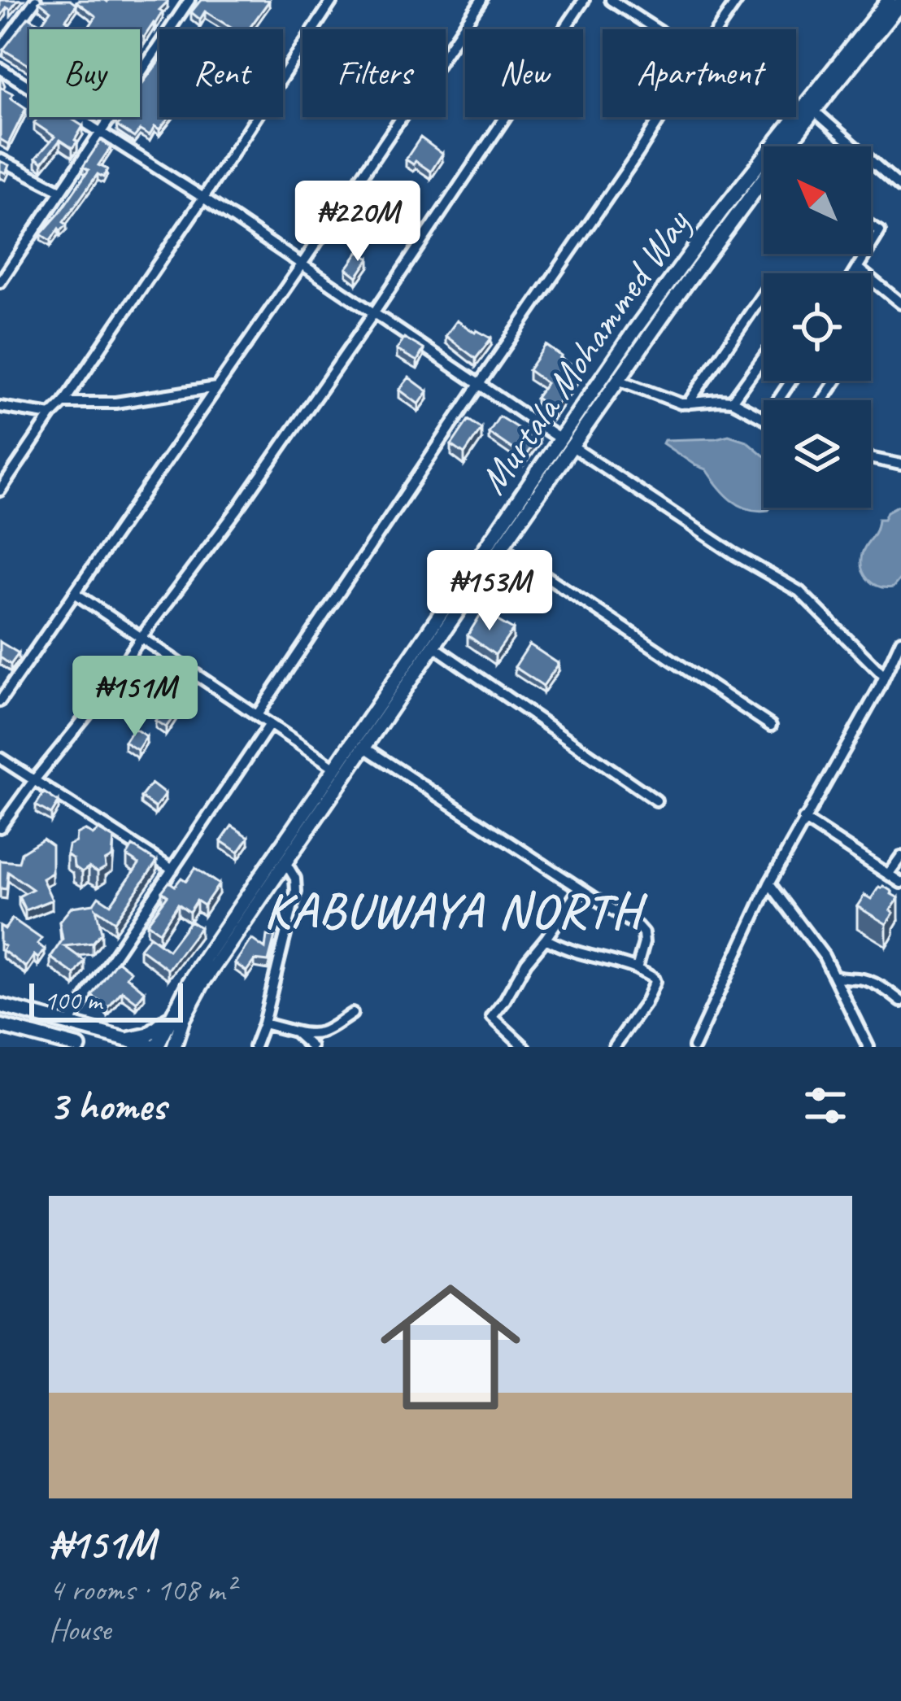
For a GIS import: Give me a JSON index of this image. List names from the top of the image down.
{
  "streets": {
    "main road": ["Murtala Mohammed Way"]
  },
  "districts": ["KABUWAYA NORTH"],
  "scale_bar": "100 m",
  "north": "top left",
  "page": {
    "chip": [
      "Buy",
      "Rent",
      "Filters",
      "New",
      "Apartment"
    ],
    "price": ["₦220M", "₦153M", "₦151M"],
    "scale": "100 m",
    "heading": "3 homes",
    "list": [
      {
        "name": "₦151M",
        "note": "4 rooms · 108 m² · House"
      }
    ]
  }
}
